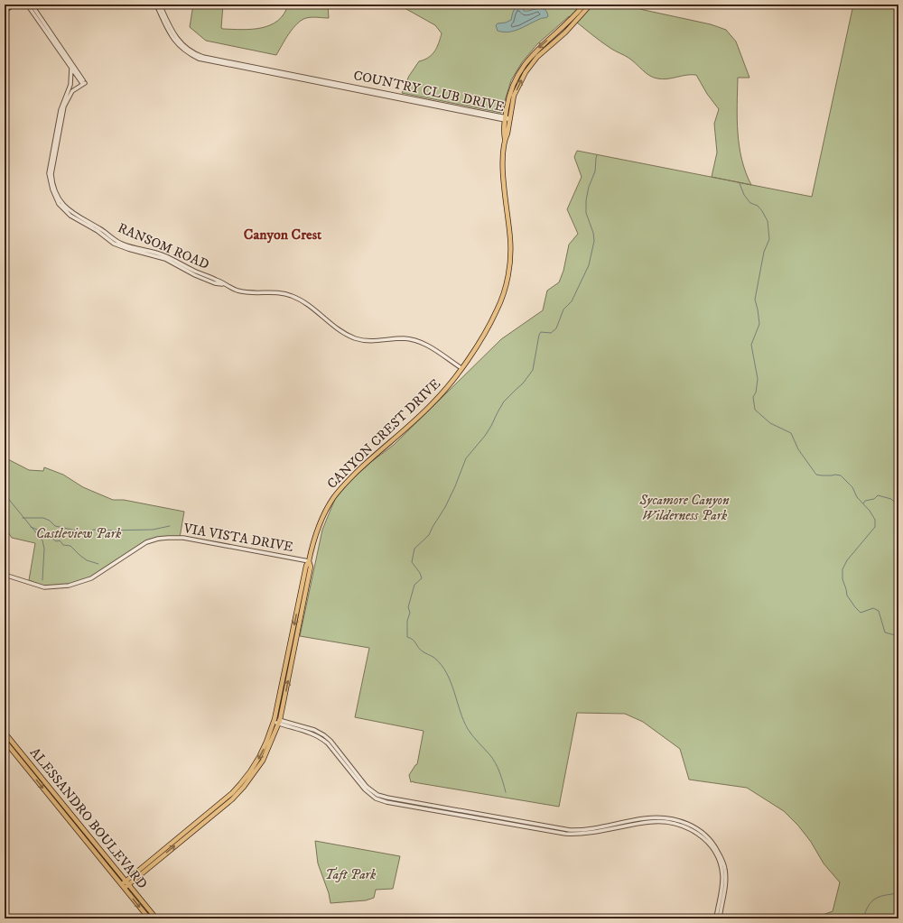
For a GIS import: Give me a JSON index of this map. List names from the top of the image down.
{
  "streets": {
    "main road": ["CANYON CREST DRIVE", "ALESSANDRO BOULEVARD"],
    "street": ["COUNTRY CLUB DRIVE", "RANSOM ROAD", "VIA VISTA DRIVE"]
  },
  "crossings": [
    ["COUNTRY CLUB DRIVE", "CANYON CREST DRIVE"],
    ["RANSOM ROAD", "CANYON CREST DRIVE"],
    ["CANYON CREST DRIVE", "VIA VISTA DRIVE"],
    ["CANYON CREST DRIVE", "ALESSANDRO BOULEVARD"]
  ],
  "districts": ["Canyon Crest"],
  "parks": ["Sycamore Canyon Wilderness Park", "Castleview Park", "Taft Park"]
}
